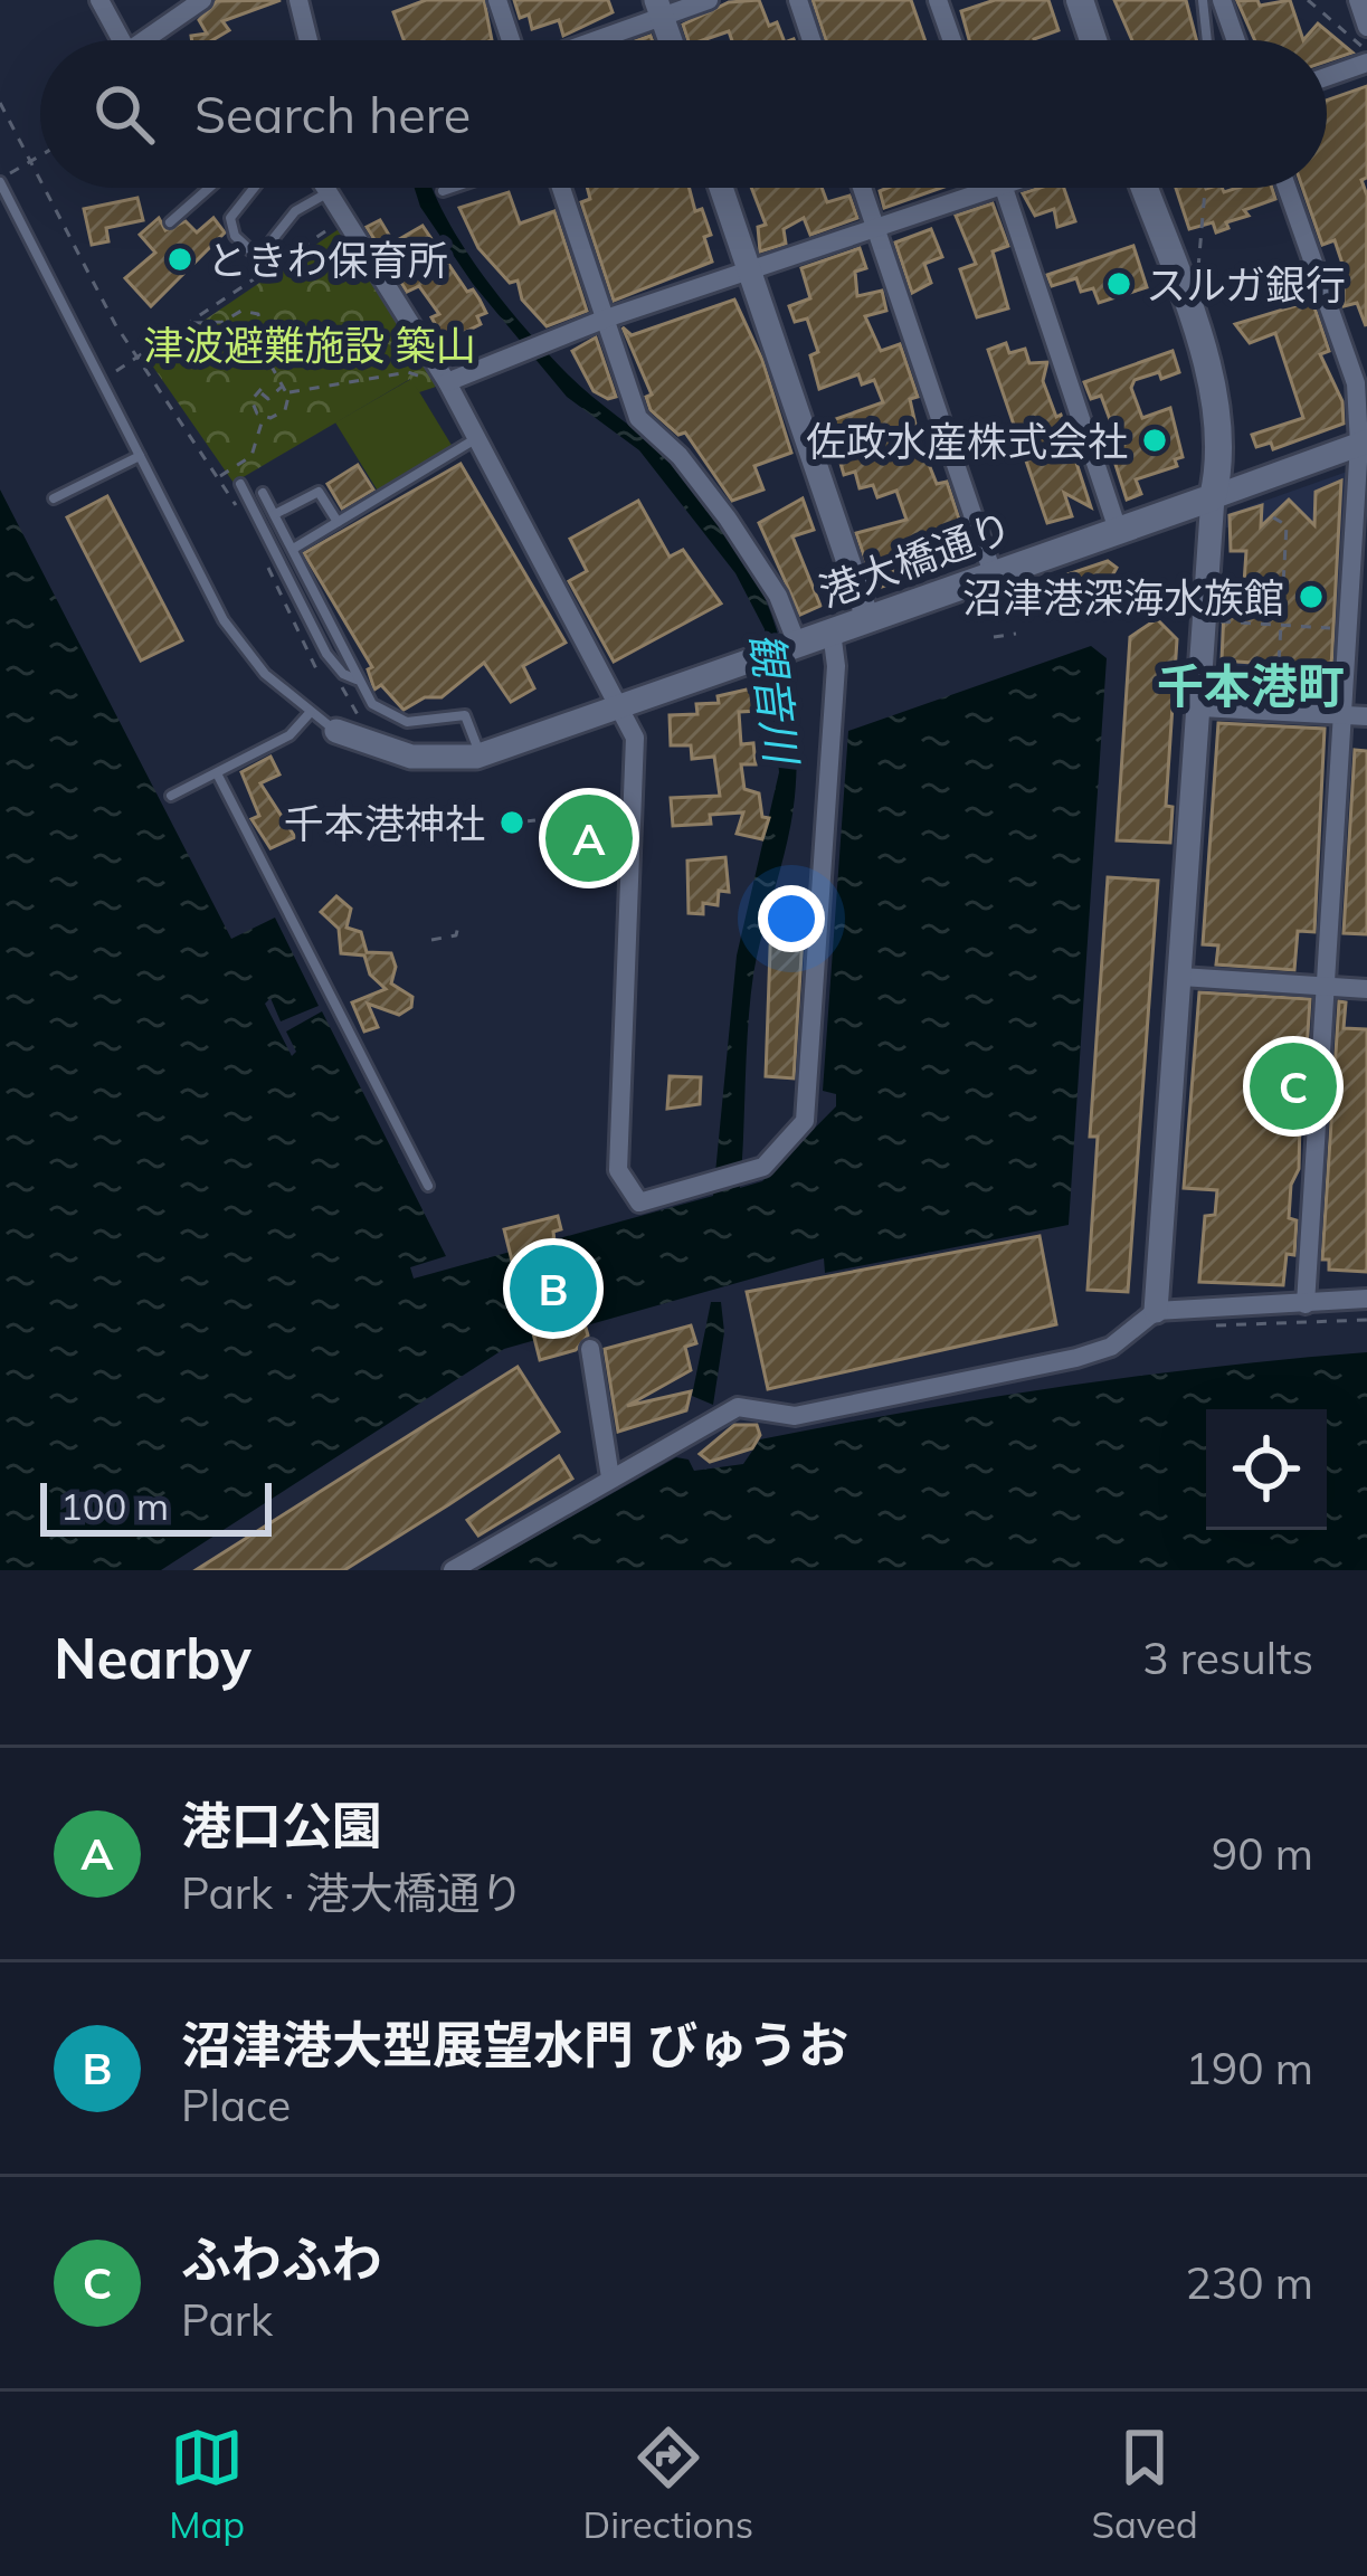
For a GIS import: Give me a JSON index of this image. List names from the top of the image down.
{
  "streets": {
    "main road": ["港大橋通り"]
  },
  "districts": ["千本港町"],
  "water": ["観音川"],
  "parks": ["津波避難施設 築山"],
  "places": [
    "ときわ保育所",
    "スルガ銀行",
    "佐政水産株式会社",
    "沼津港深海水族館",
    "千本港神社"
  ],
  "scale_bar": "100 m",
  "page": {
    "search": "Search here",
    "pins": ["A", "C", "B"],
    "scale": "100 m",
    "heading": ["Nearby", "3 results"],
    "list": [
      {
        "mark": "A",
        "name": "港口公園",
        "note": "Park · 港大橋通り",
        "value": "90 m"
      },
      {
        "mark": "B",
        "name": "沼津港大型展望水門 びゅうお",
        "note": "Place",
        "value": "190 m"
      },
      {
        "mark": "C",
        "name": "ふわふわ",
        "note": "Park",
        "value": "230 m"
      }
    ],
    "nav": ["Map", "Directions", "Saved"]
  }
}
